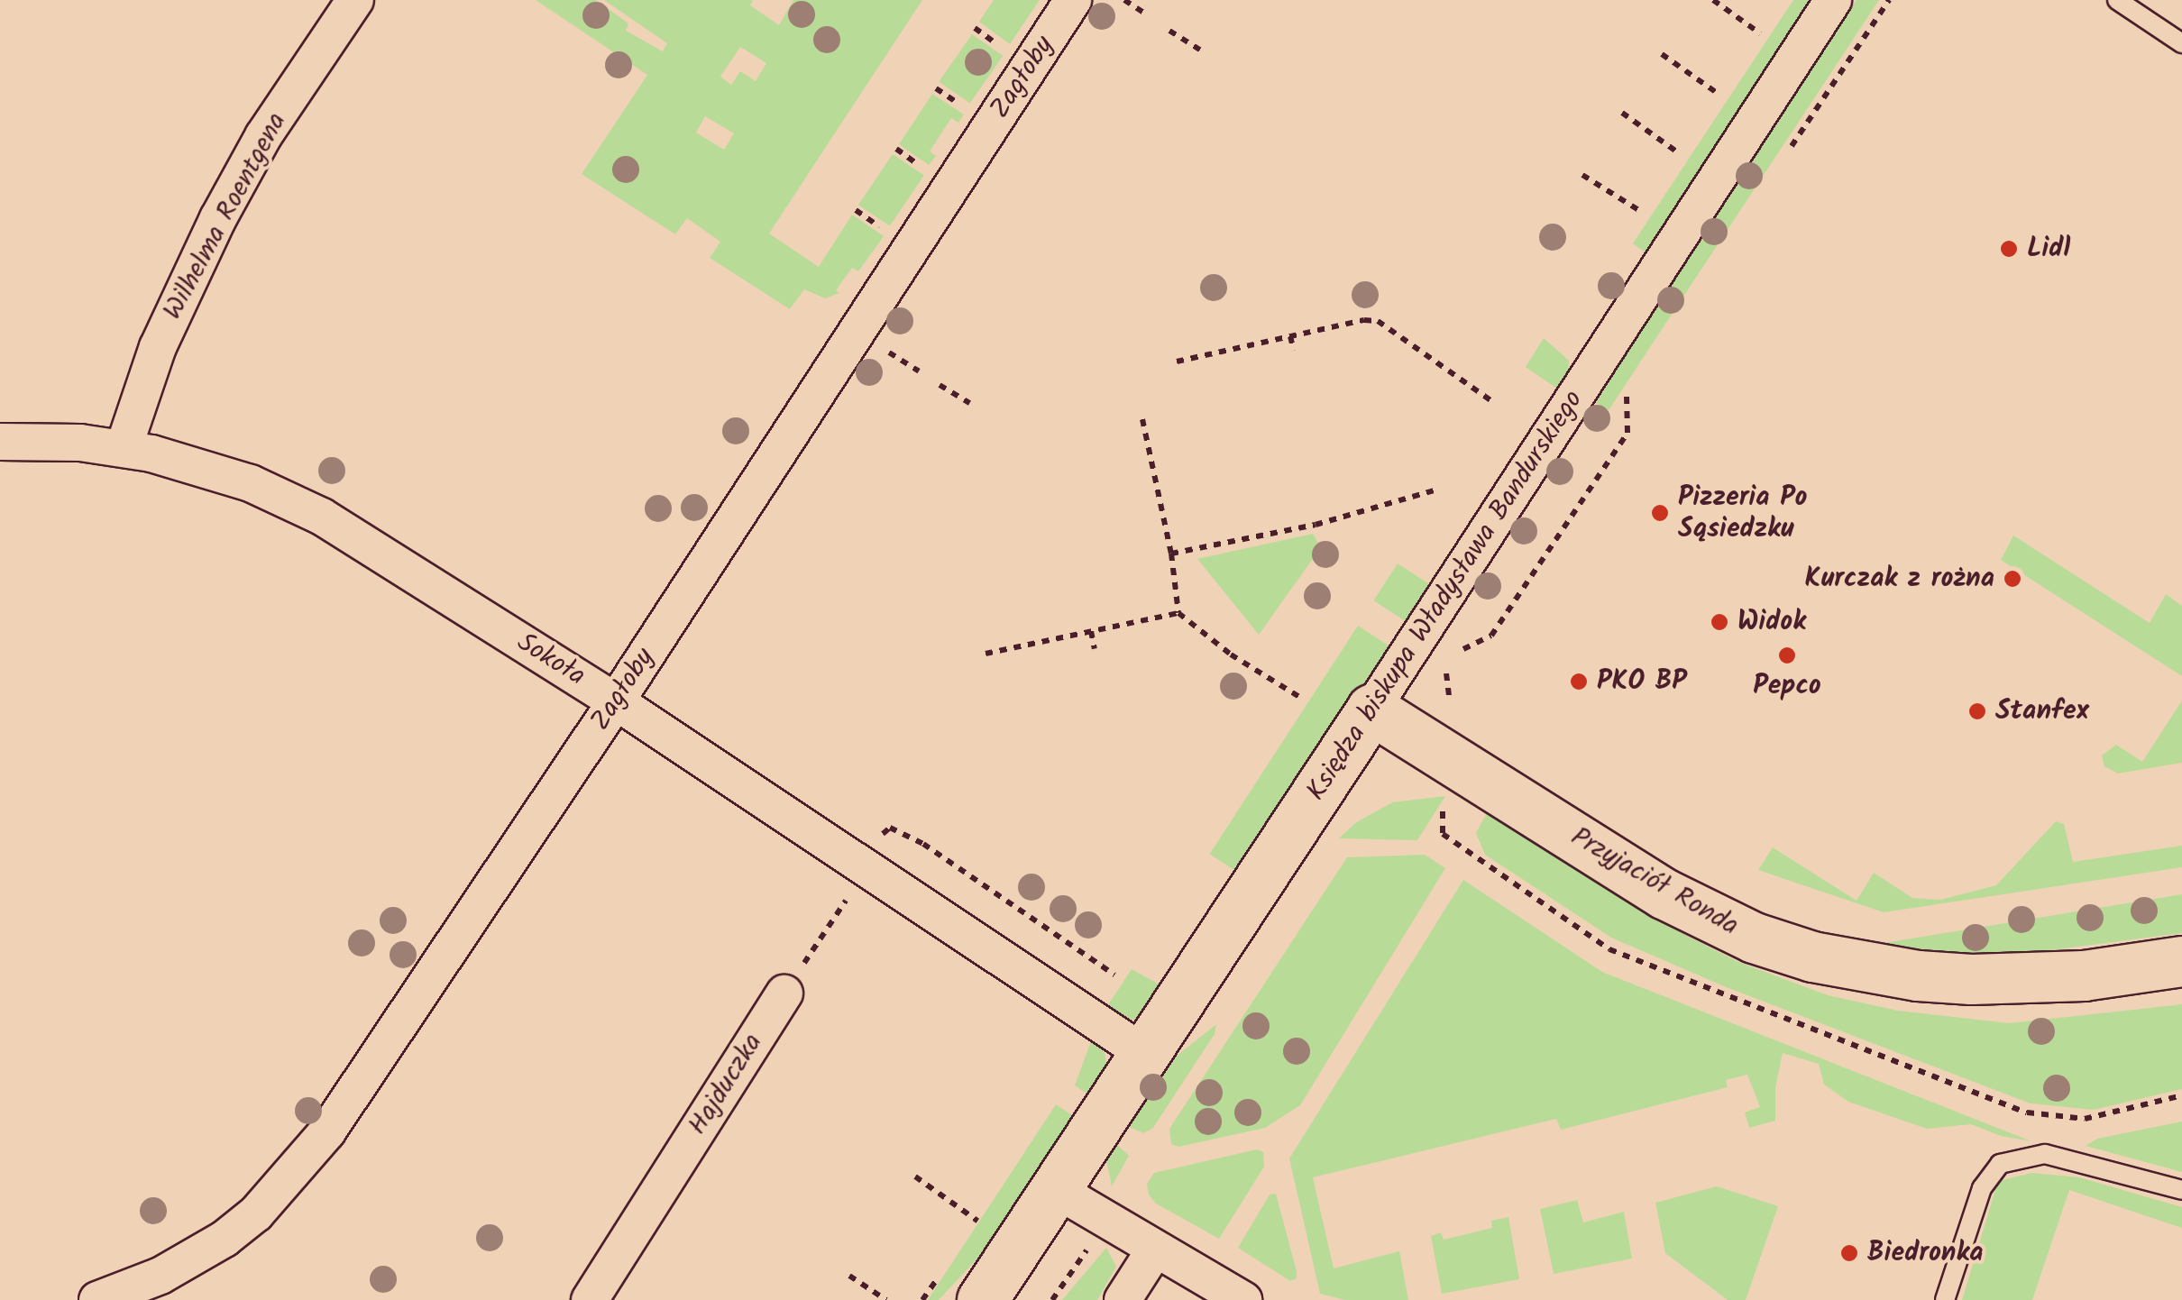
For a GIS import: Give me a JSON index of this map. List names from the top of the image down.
{
  "streets": {
    "street": [
      "Zagłoby",
      "Wilhelma Roentgena",
      "Księdza biskupa Władysława Bandurskiego",
      "Sokoła",
      "Przyjaciół Ronda",
      "Hajduczka"
    ]
  },
  "crossings": [
    ["Zagłoby", "Sokoła"],
    ["Wilhelma Roentgena", "Sokoła"],
    ["Księdza biskupa Władysława Bandurskiego", "Sokoła"],
    ["Księdza biskupa Władysława Bandurskiego", "Przyjaciół Ronda"]
  ],
  "places": [
    "Lidl",
    "Pizzeria Po Sąsiedzku",
    "Kurczak z rożna",
    "Widok",
    "Pepco",
    "PKO BP",
    "Stanfex",
    "Biedronka"
  ]
}
